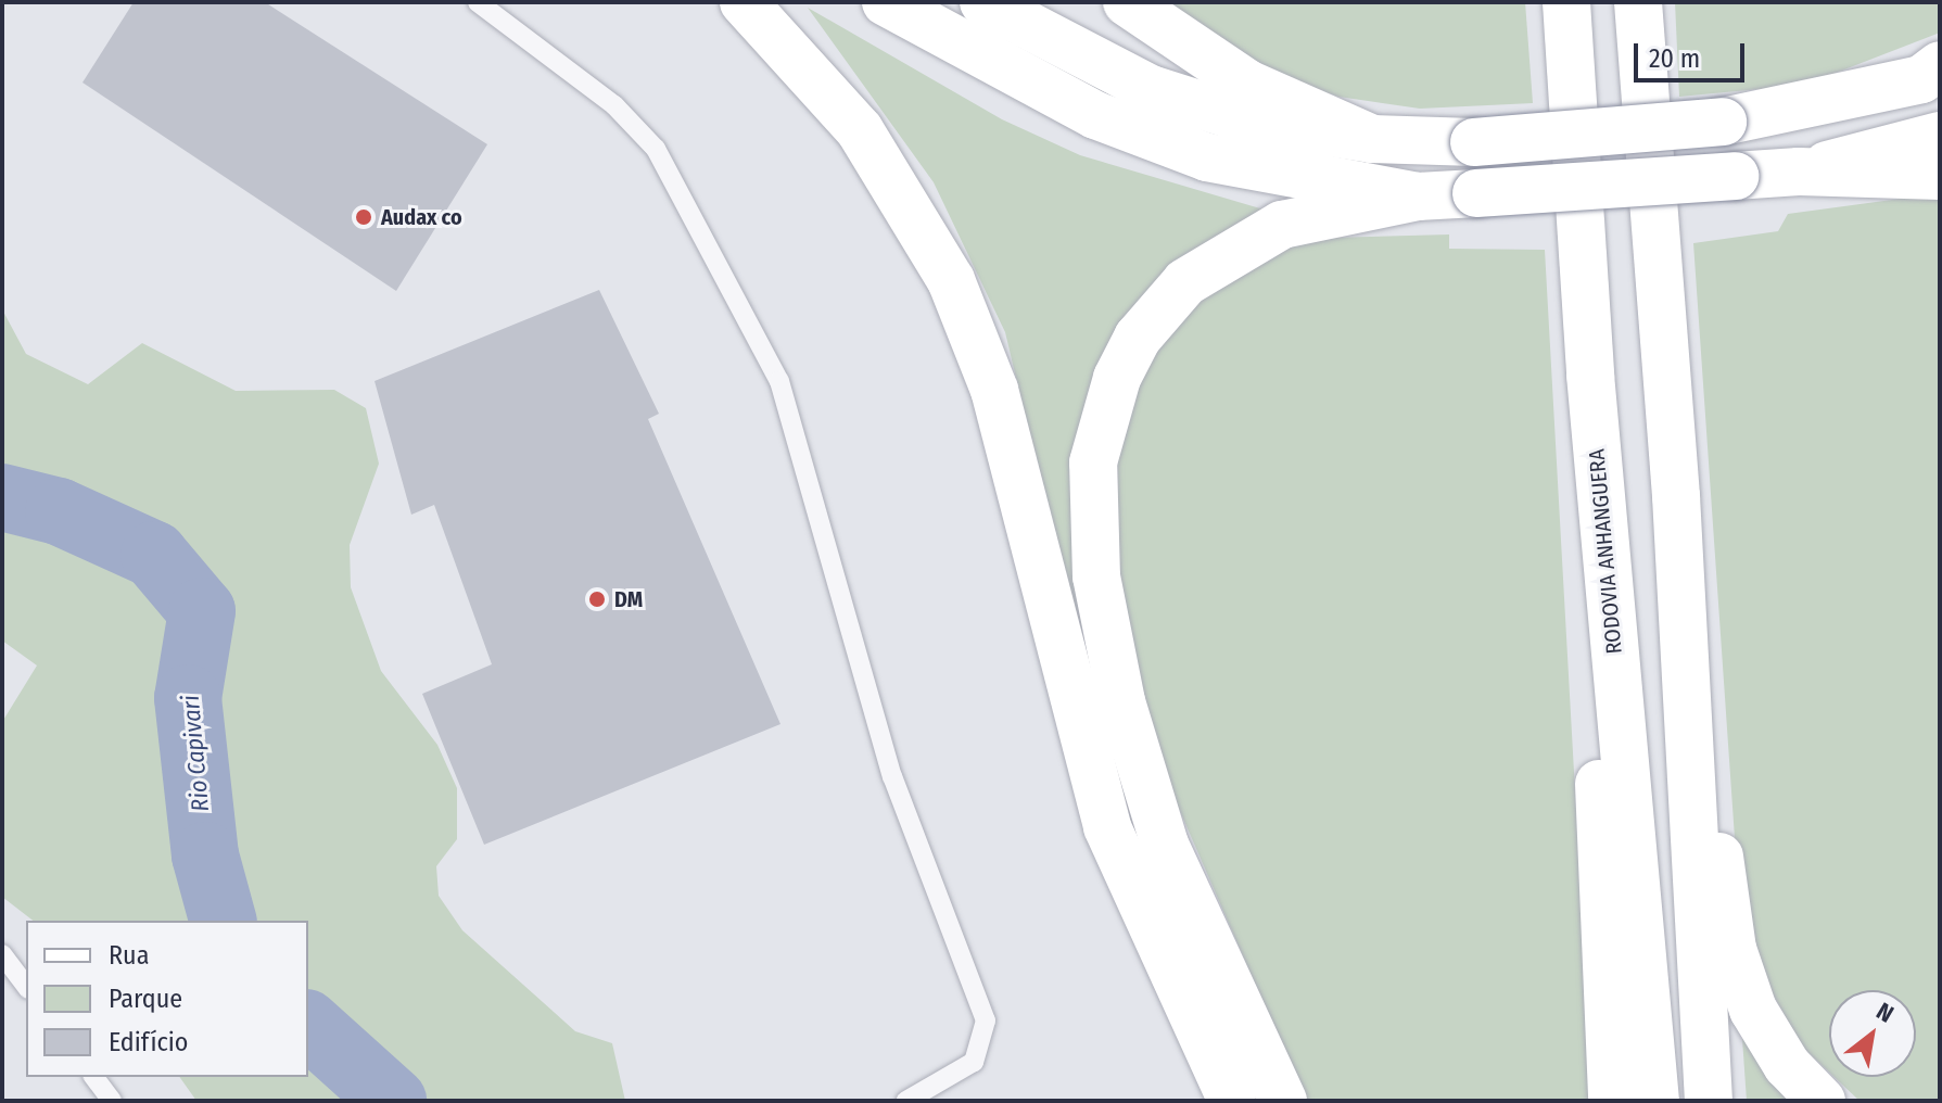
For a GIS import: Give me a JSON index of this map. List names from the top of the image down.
{
  "streets": {
    "main road": ["RODOVIA ANHANGUERA"]
  },
  "water": ["Rio Capivari"],
  "places": ["Audax co", "DM"],
  "legend": ["Rua", "Parque", "Edifício"],
  "scale_bar": "20 m",
  "north": "top right"
}
